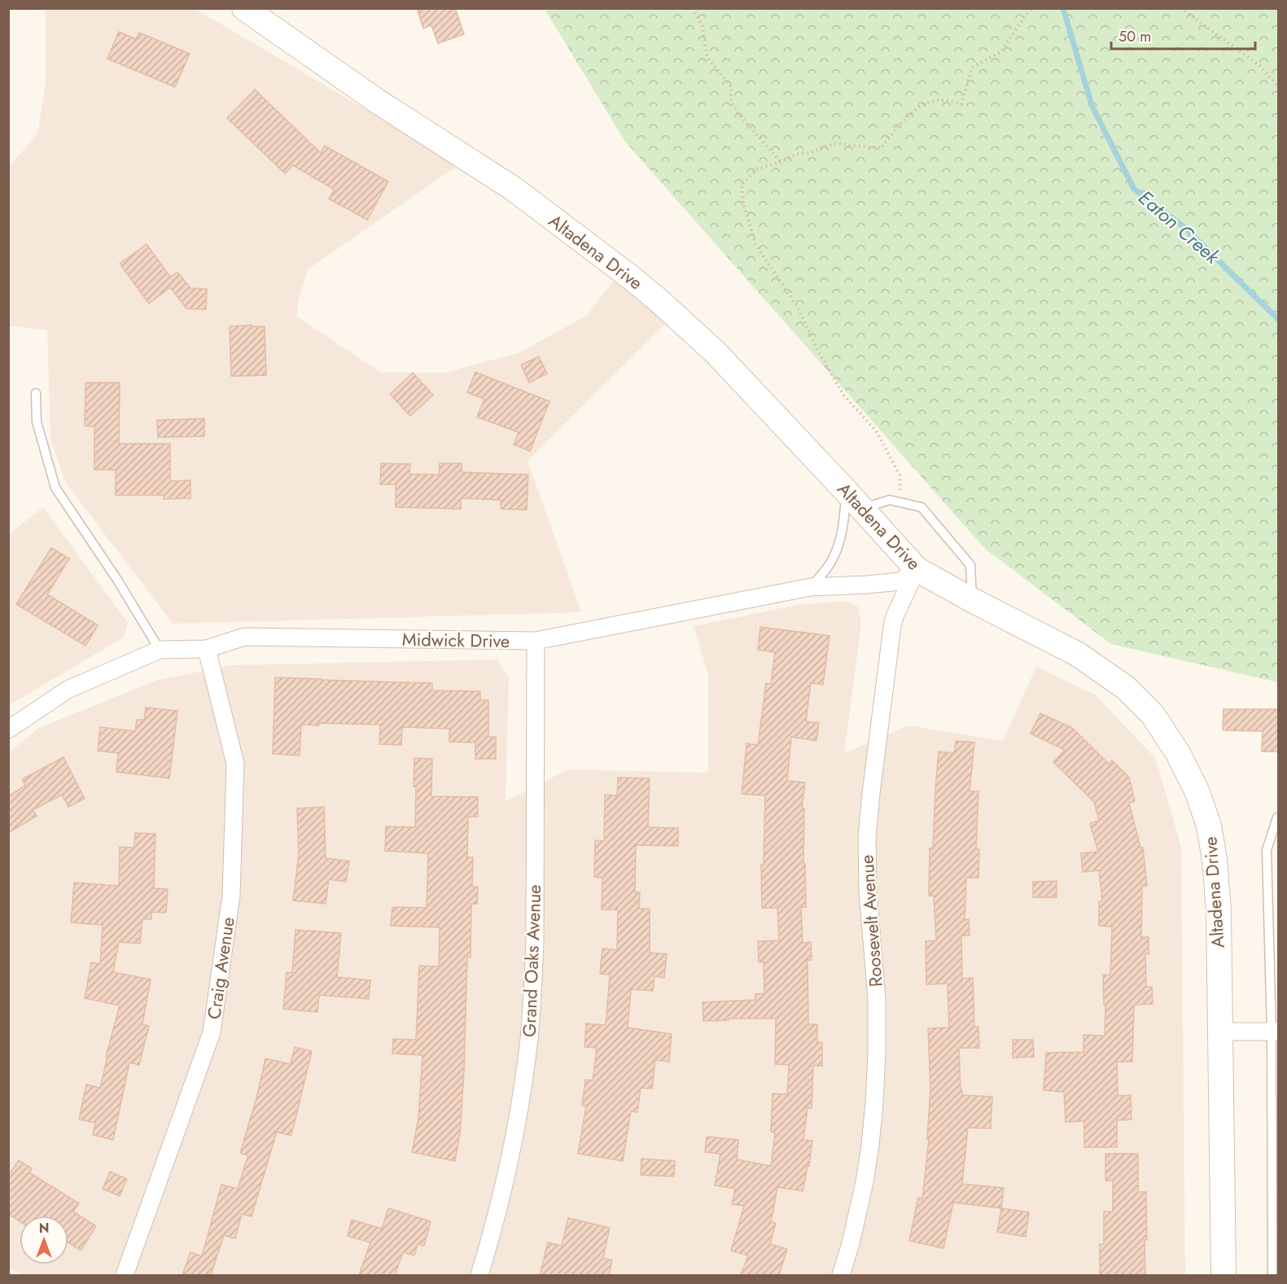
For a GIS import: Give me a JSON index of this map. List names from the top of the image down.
{
  "streets": {
    "main road": ["Altadena Drive"],
    "street": [
      "Midwick Drive",
      "Roosevelt Avenue",
      "Grand Oaks Avenue",
      "Craig Avenue"
    ]
  },
  "crossings": [
    ["Altadena Drive", "Midwick Drive"],
    ["Altadena Drive", "Roosevelt Avenue"],
    ["Midwick Drive", "Roosevelt Avenue"],
    ["Midwick Drive", "Grand Oaks Avenue"],
    ["Midwick Drive", "Craig Avenue"]
  ],
  "water": ["Eaton Creek"],
  "scale_bar": "50 m",
  "north": "top"
}
